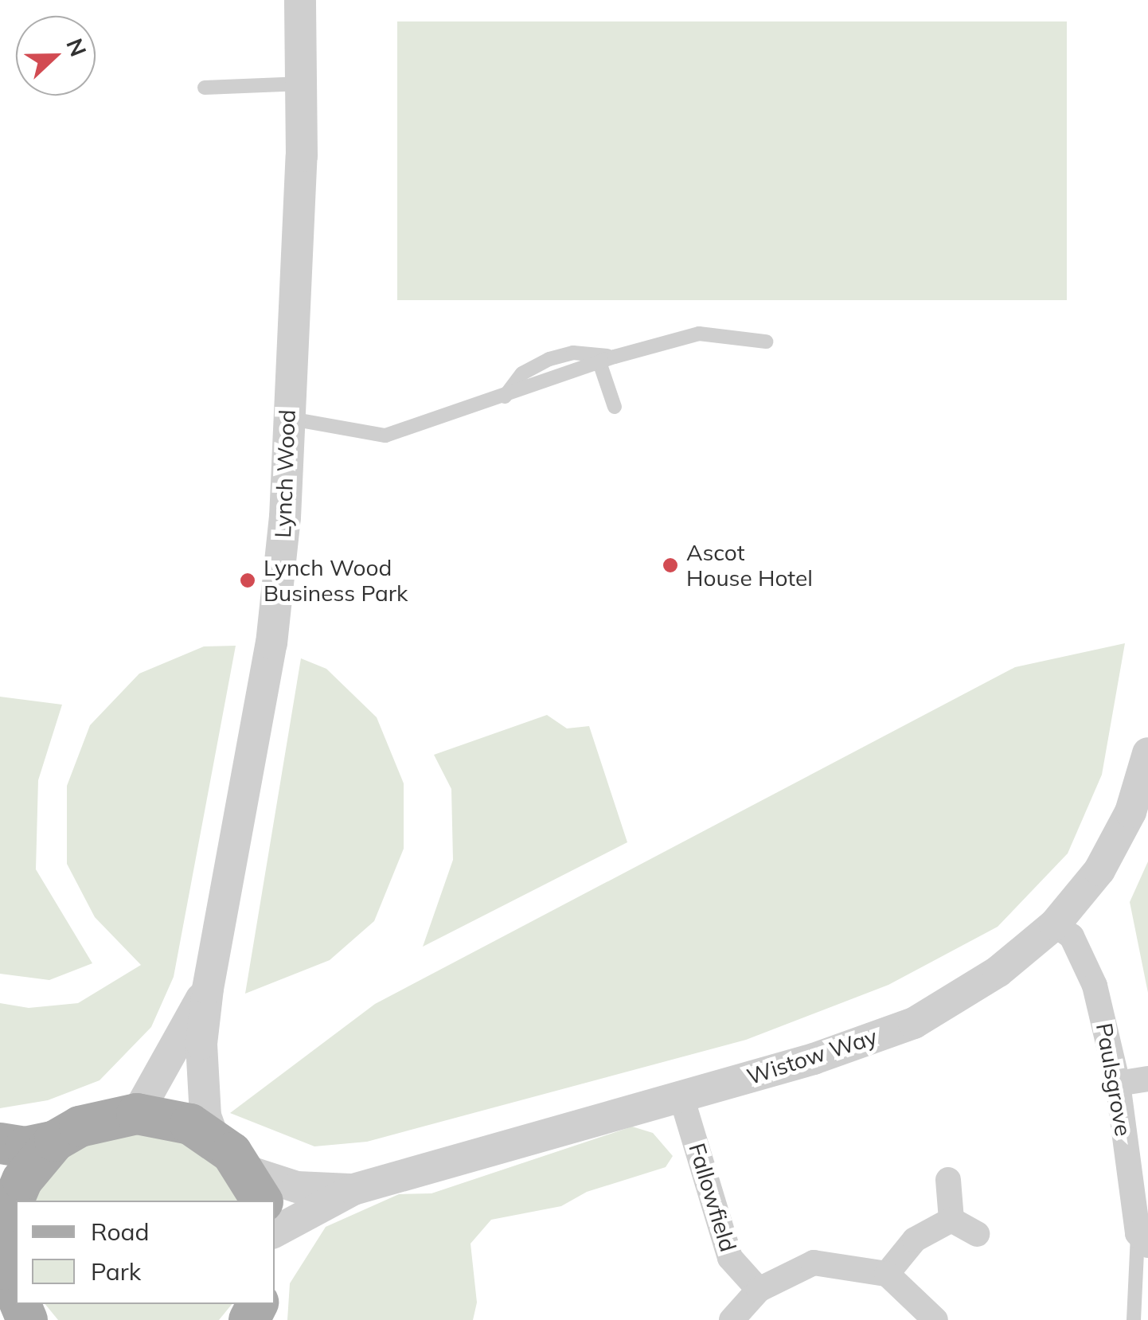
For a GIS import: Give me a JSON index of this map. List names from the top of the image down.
{
  "streets": {
    "street": [
      "Lynch Wood",
      "Wistow Way",
      "Paulsgrove",
      "Fallowfield"
    ]
  },
  "crossings": [
    ["Wistow Way", "Paulsgrove"],
    ["Wistow Way", "Fallowfield"]
  ],
  "places": ["Ascot House Hotel", "Lynch Wood Business Park"],
  "legend": ["Road", "Park"],
  "north": "right"
}
